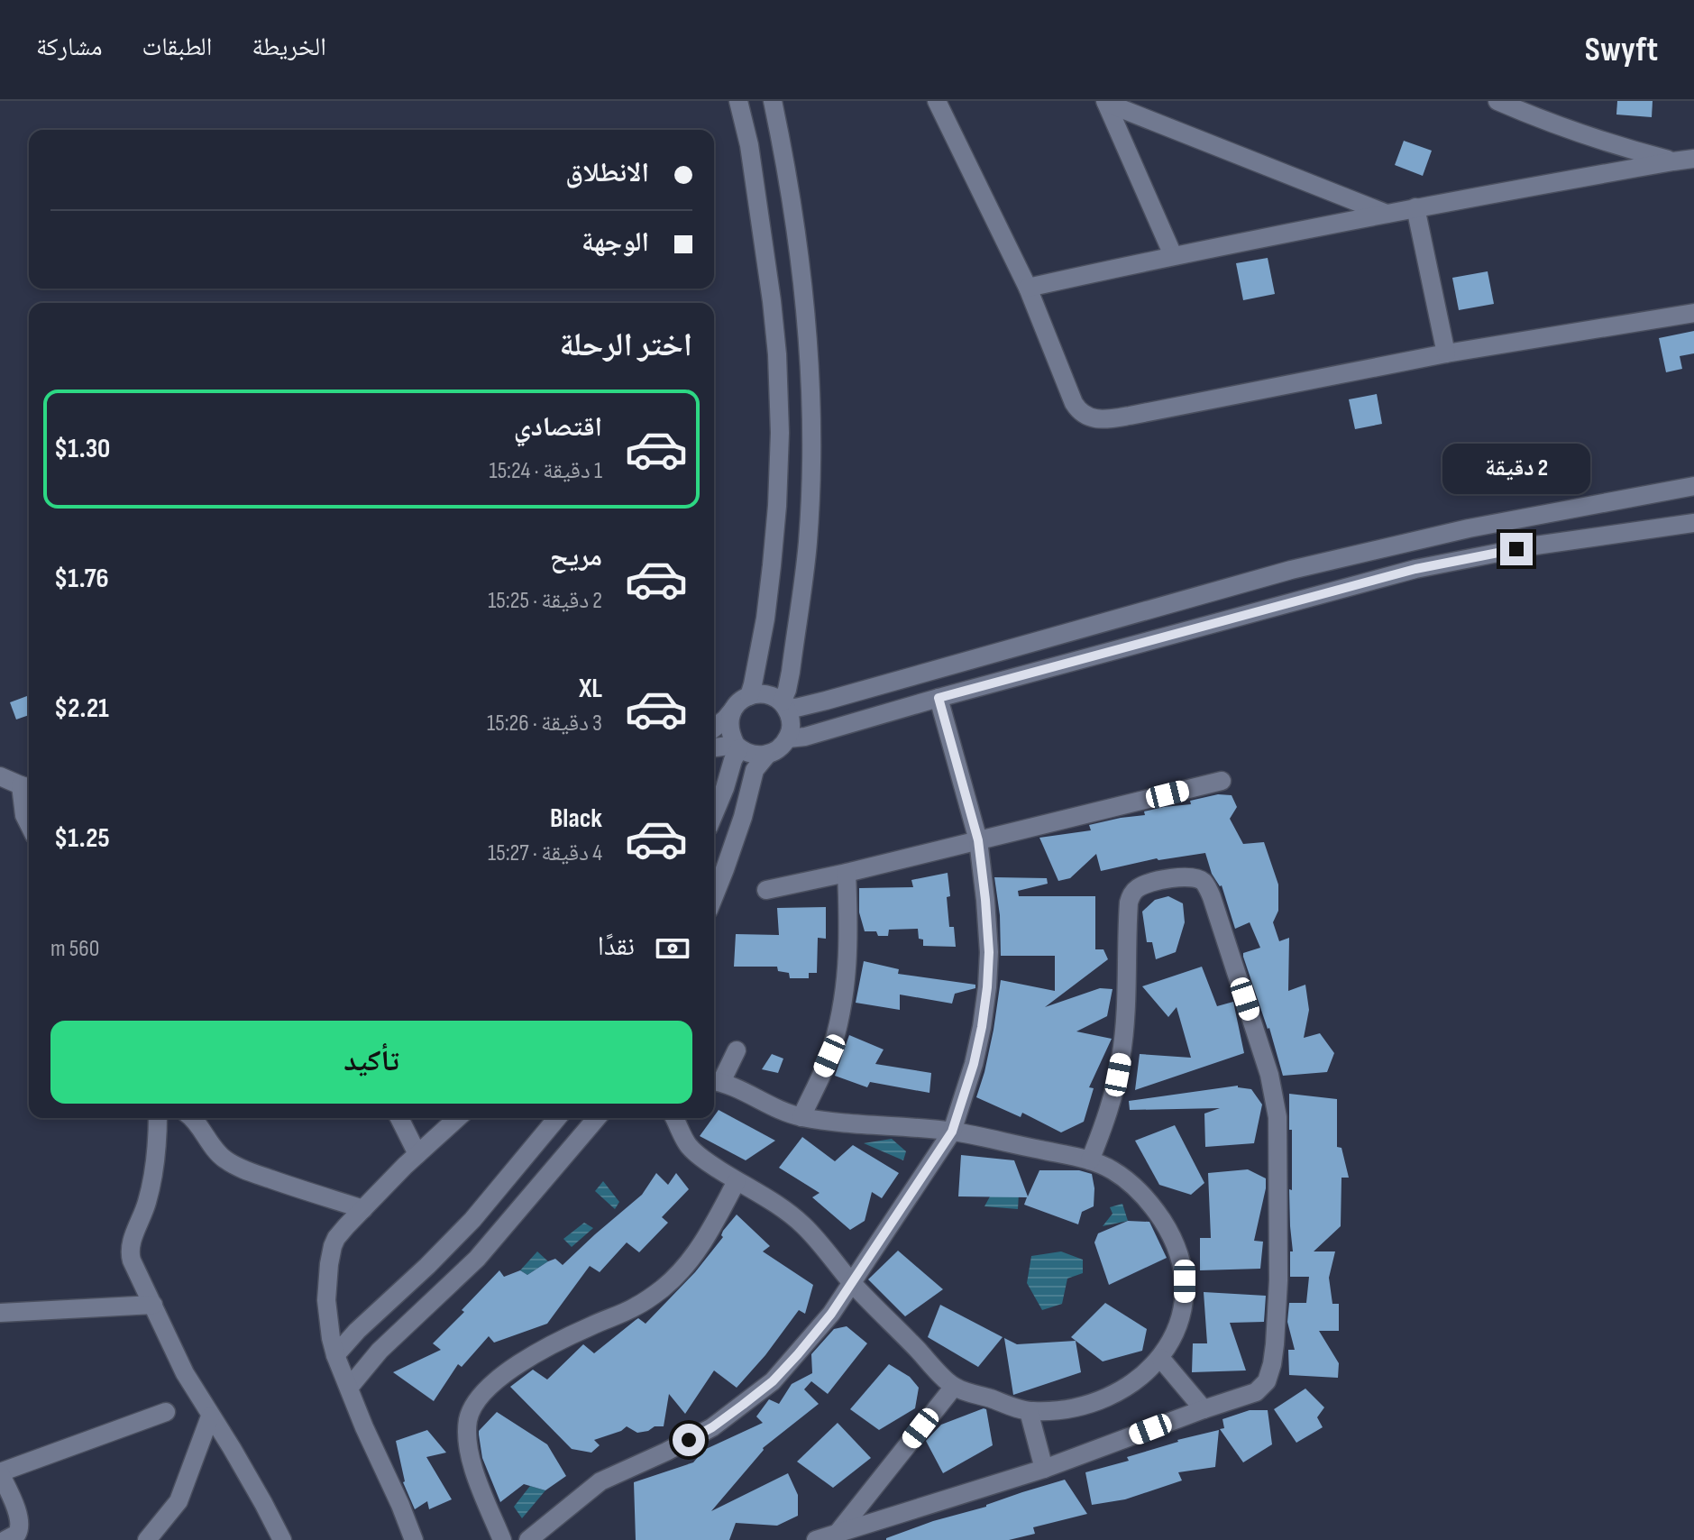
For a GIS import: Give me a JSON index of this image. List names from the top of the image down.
{
  "page": {
    "header": "Swyft",
    "nav": ["الخريطة", "الطبقات", "مشاركة"],
    "banner": ["الانطلاق", "الوجهة"],
    "heading": "اختر الرحلة",
    "list": [
      {
        "name": "اقتصادي",
        "note": "1 دقيقة · 15:24",
        "value": "$1.30"
      },
      {
        "name": "مريح",
        "note": "2 دقيقة · 15:25",
        "value": "$1.76"
      },
      {
        "name": "XL",
        "note": "3 دقيقة · 15:26",
        "value": "$2.21"
      },
      {
        "name": "Black",
        "note": "4 دقيقة · 15:27",
        "value": "$1.25"
      }
    ],
    "bubble": "2 دقيقة",
    "pay": ["نقدًا", "560 m"],
    "buttons": "تأكيد"
  }
}
